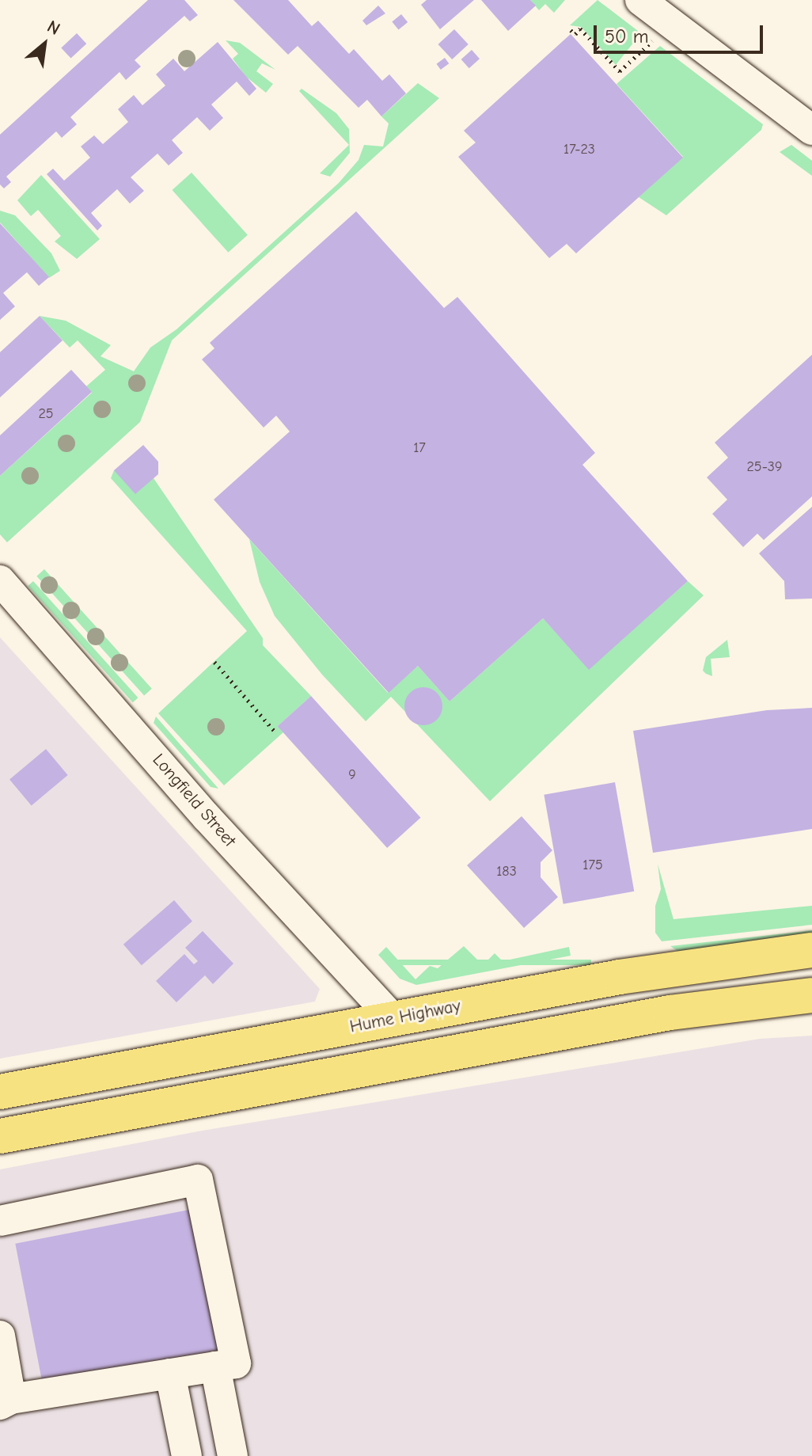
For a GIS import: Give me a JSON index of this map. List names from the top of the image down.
{
  "streets": {
    "highway": ["Hume Highway"],
    "street": ["Longfield Street"]
  },
  "crossings": [
    ["Longfield Street", "Hume Highway"]
  ],
  "house_numbers": [
    "17-23",
    "25",
    "17",
    "25-39",
    "9",
    "175",
    "183"
  ],
  "scale_bar": "50 m",
  "north": "top right"
}
